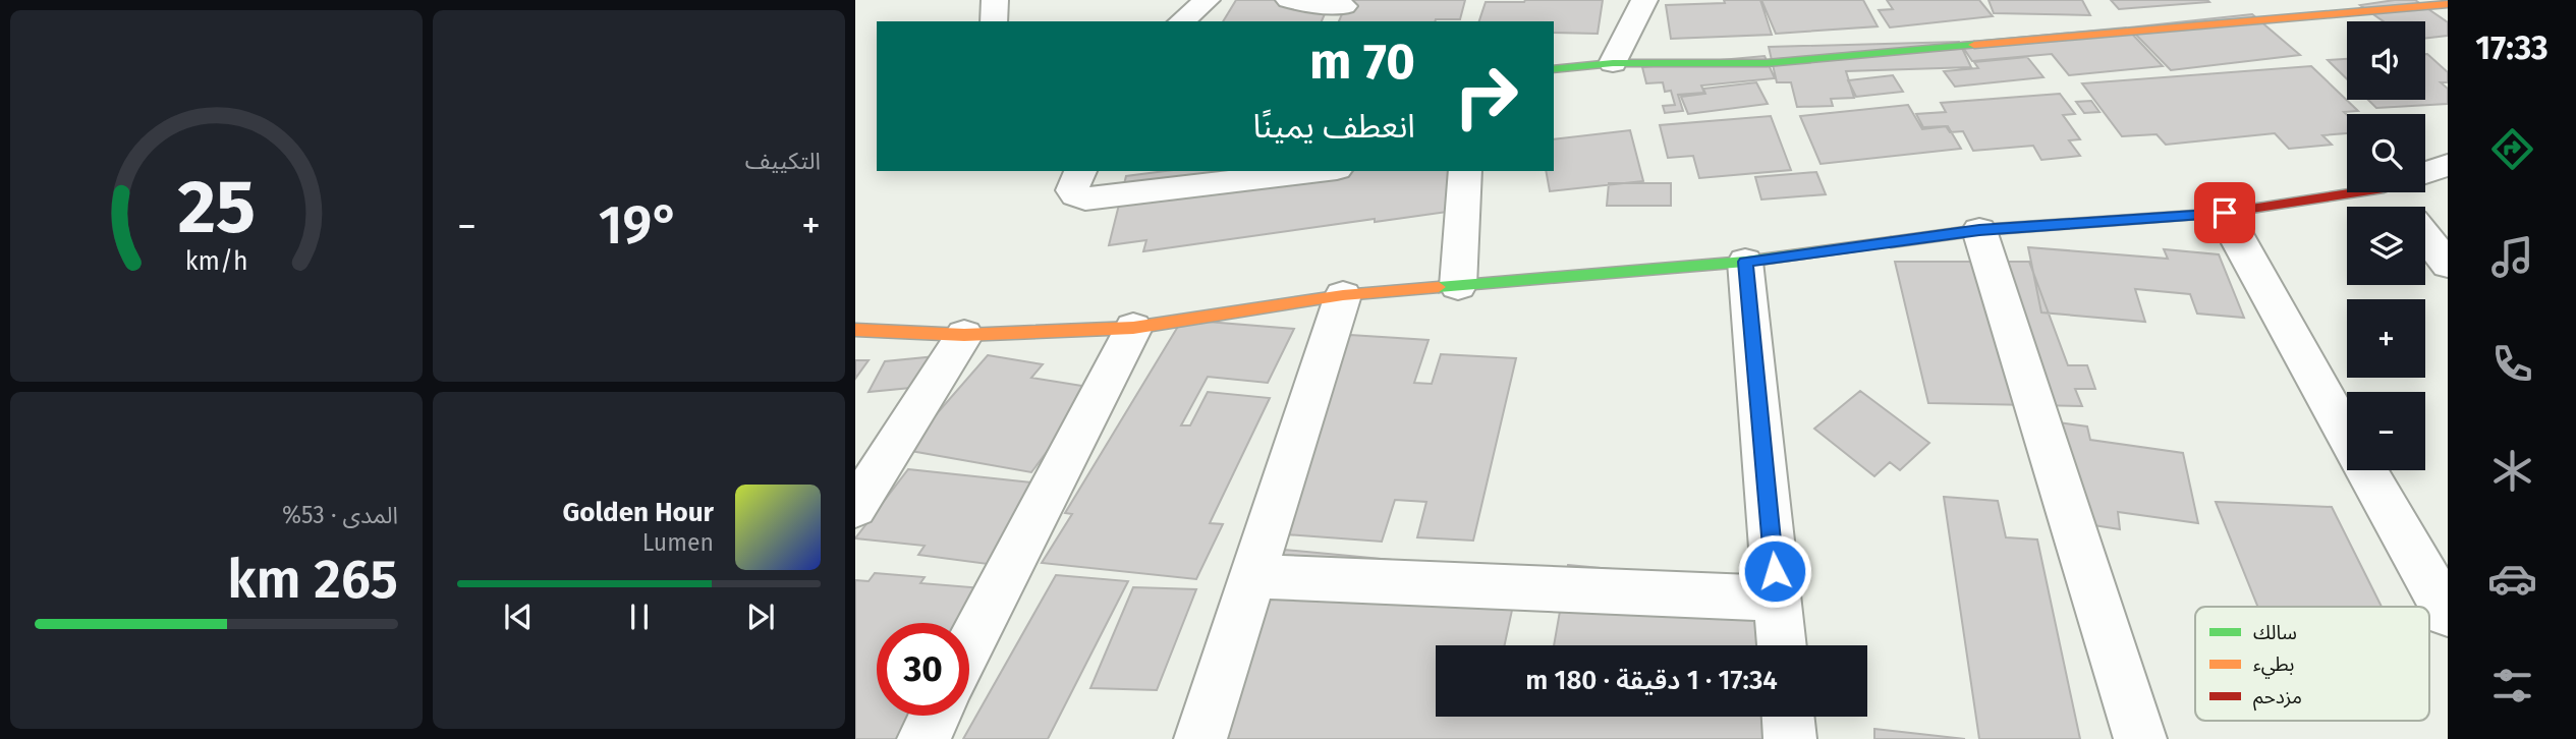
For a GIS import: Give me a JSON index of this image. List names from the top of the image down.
{
  "legend": ["سالك", "بطيء", "مزدحم"],
  "page": {
    "tabs": "17:33",
    "tile": [
      "التكييف",
      ["المدى · 53%", "265 km"]
    ],
    "map_buttons": ["+", "−"],
    "turn": ["70 m", "انعطف يمينًا"],
    "heat": ["−", "19°", "+"],
    "song": ["Golden Hour", "Lumen"],
    "limit": "30",
    "trip": "17:34 · 1 دقيقة · 180 m",
    "gauge": ["25", "km/h"]
  }
}
